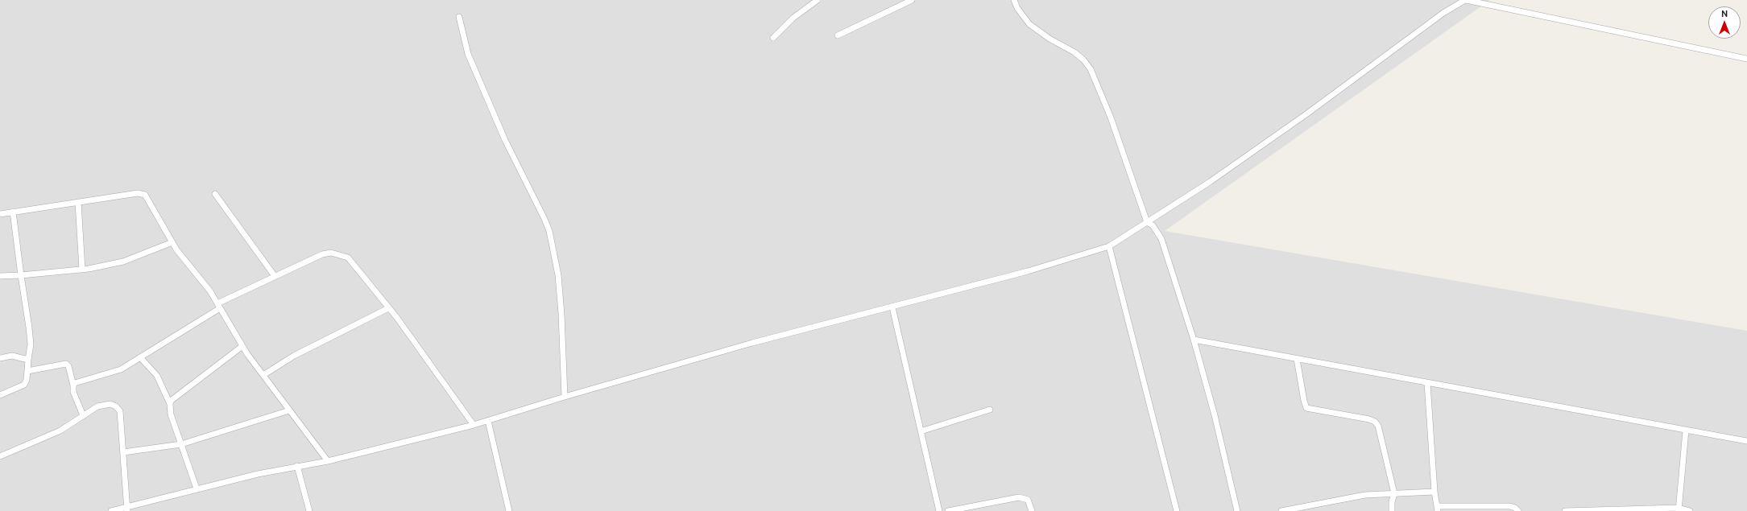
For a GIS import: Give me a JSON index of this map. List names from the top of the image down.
{
  "north": "top"
}
